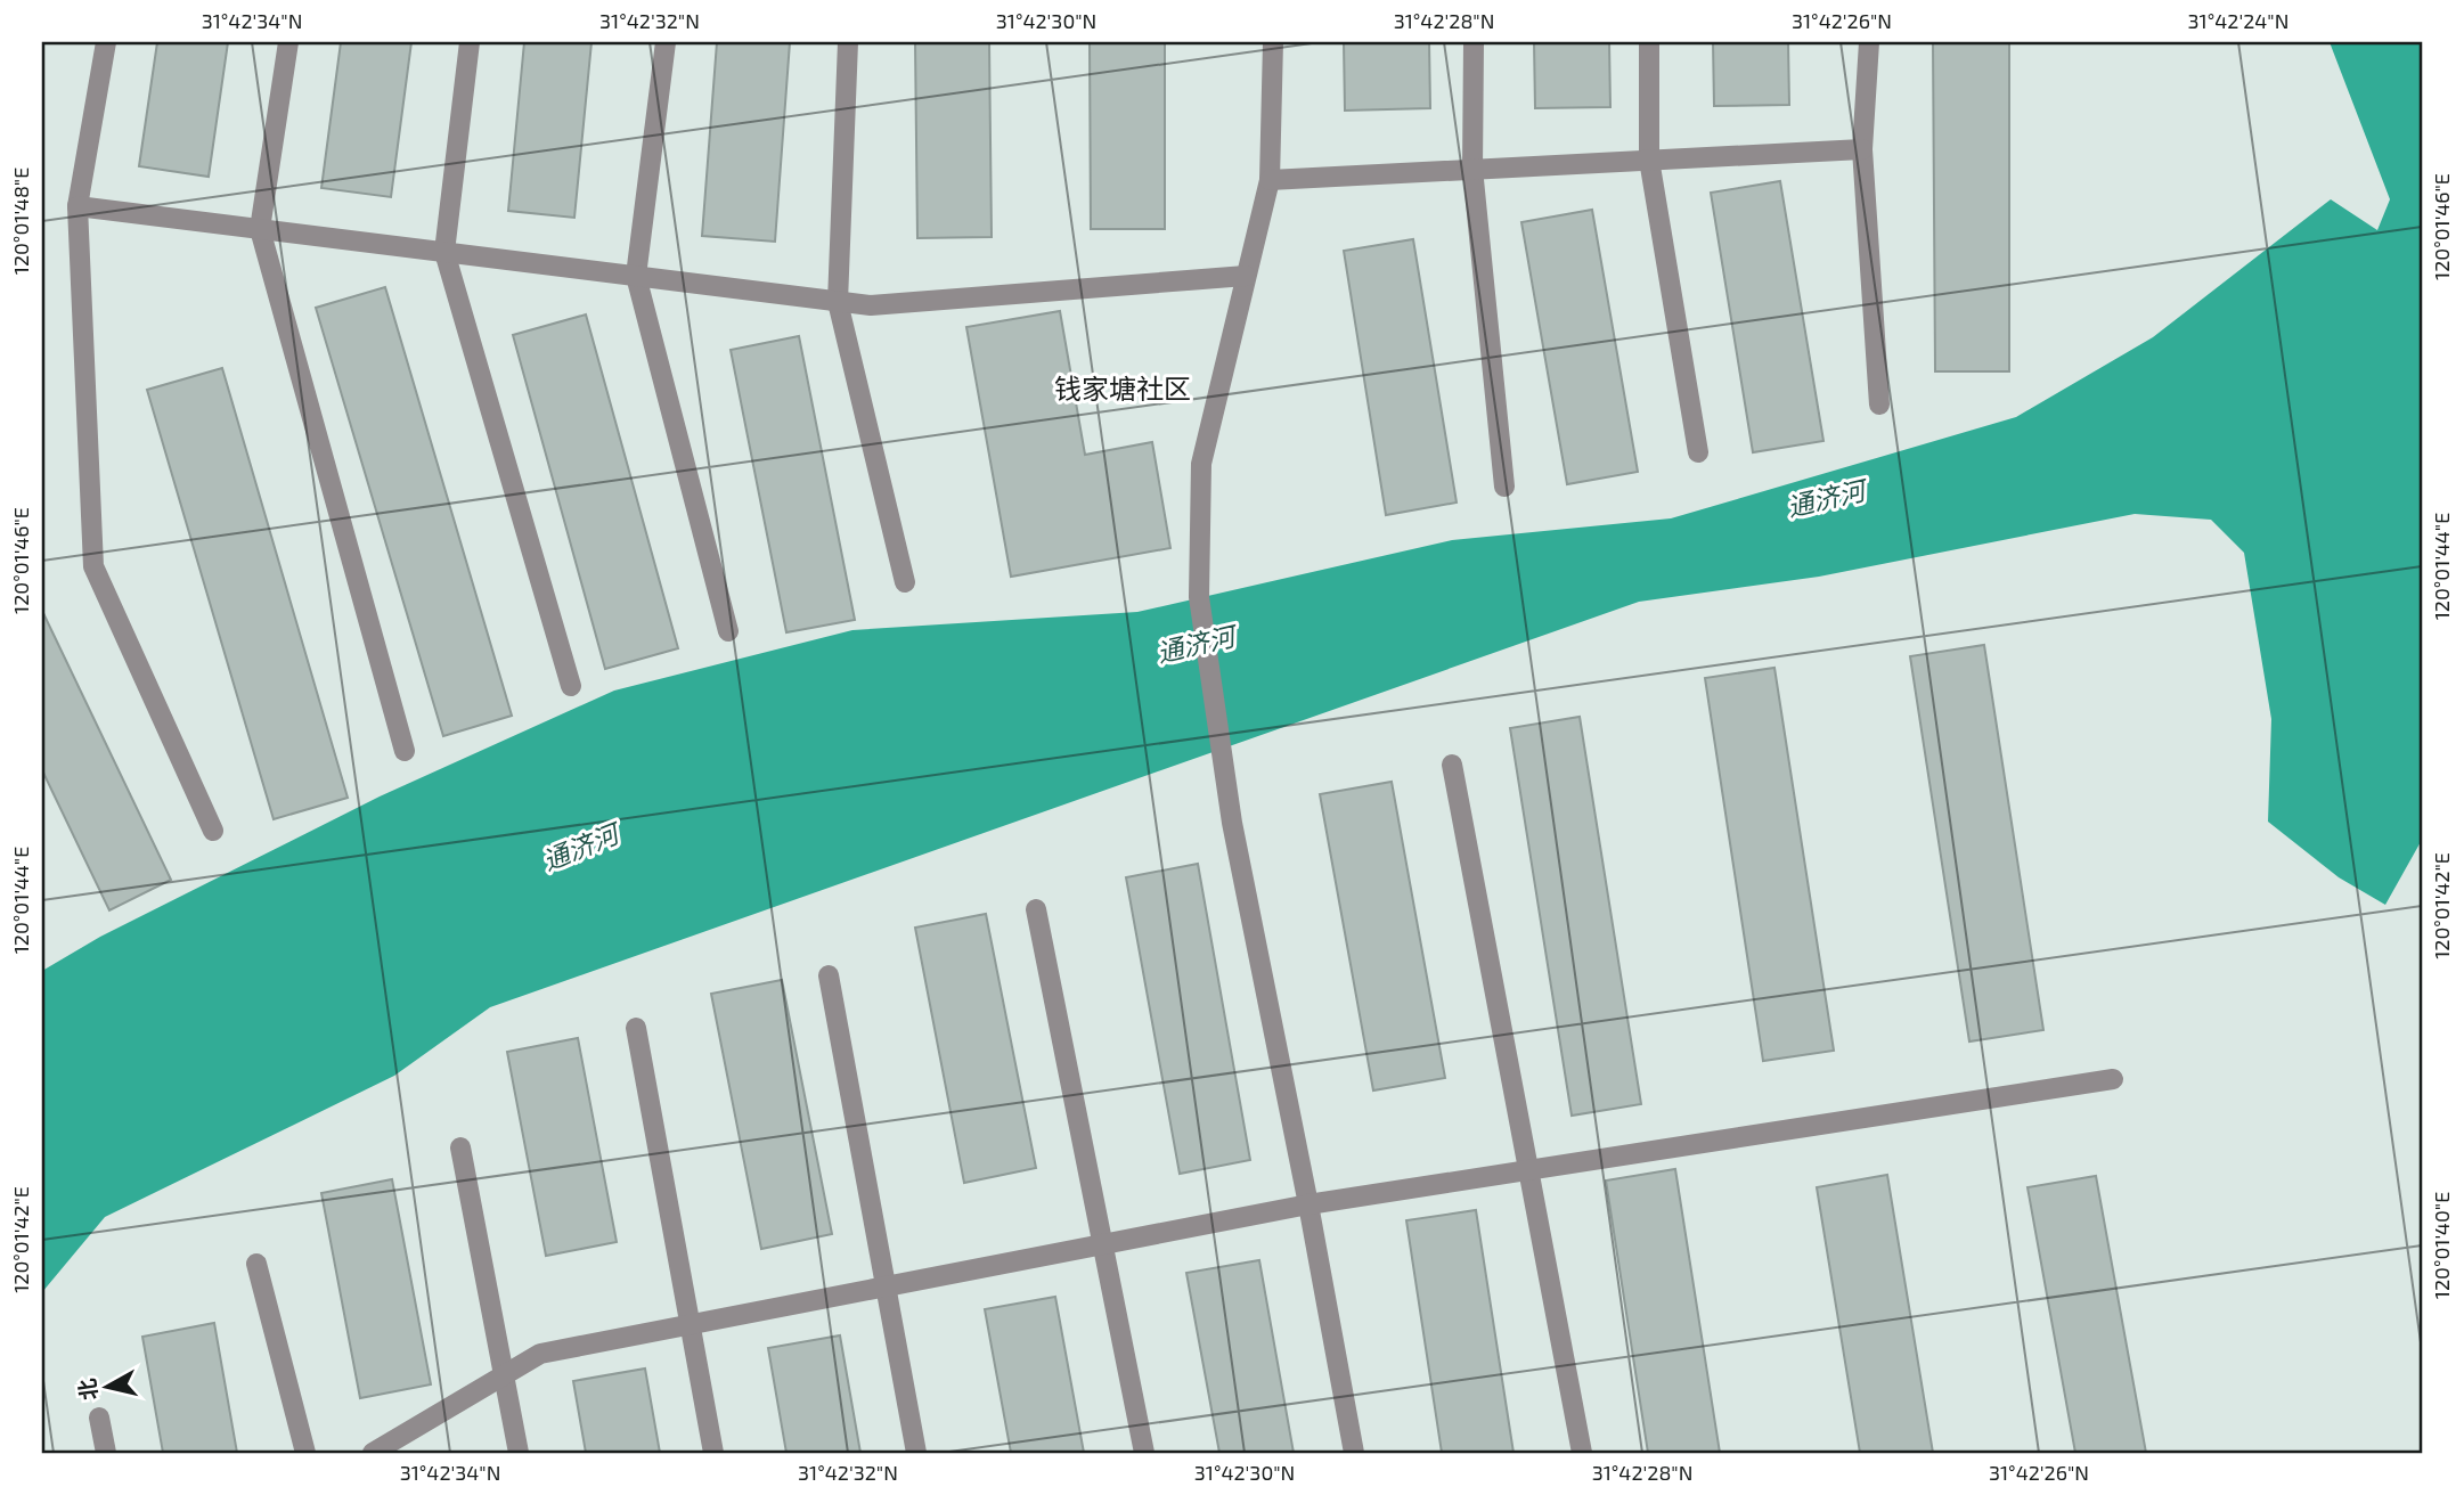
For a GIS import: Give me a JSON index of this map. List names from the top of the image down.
{
  "districts": ["钱家塘社区"],
  "water": ["通济河"],
  "north": "left",
  "coordinates": [
    "31°42'34\"N",
    "31°42'32\"N",
    "31°42'30\"N",
    "31°42'28\"N",
    "31°42'26\"N",
    "31°42'24\"N",
    "120°01'48\"E",
    "120°01'46\"E",
    "120°01'44\"E",
    "120°01'42\"E",
    "120°01'40\"E"
  ]
}
